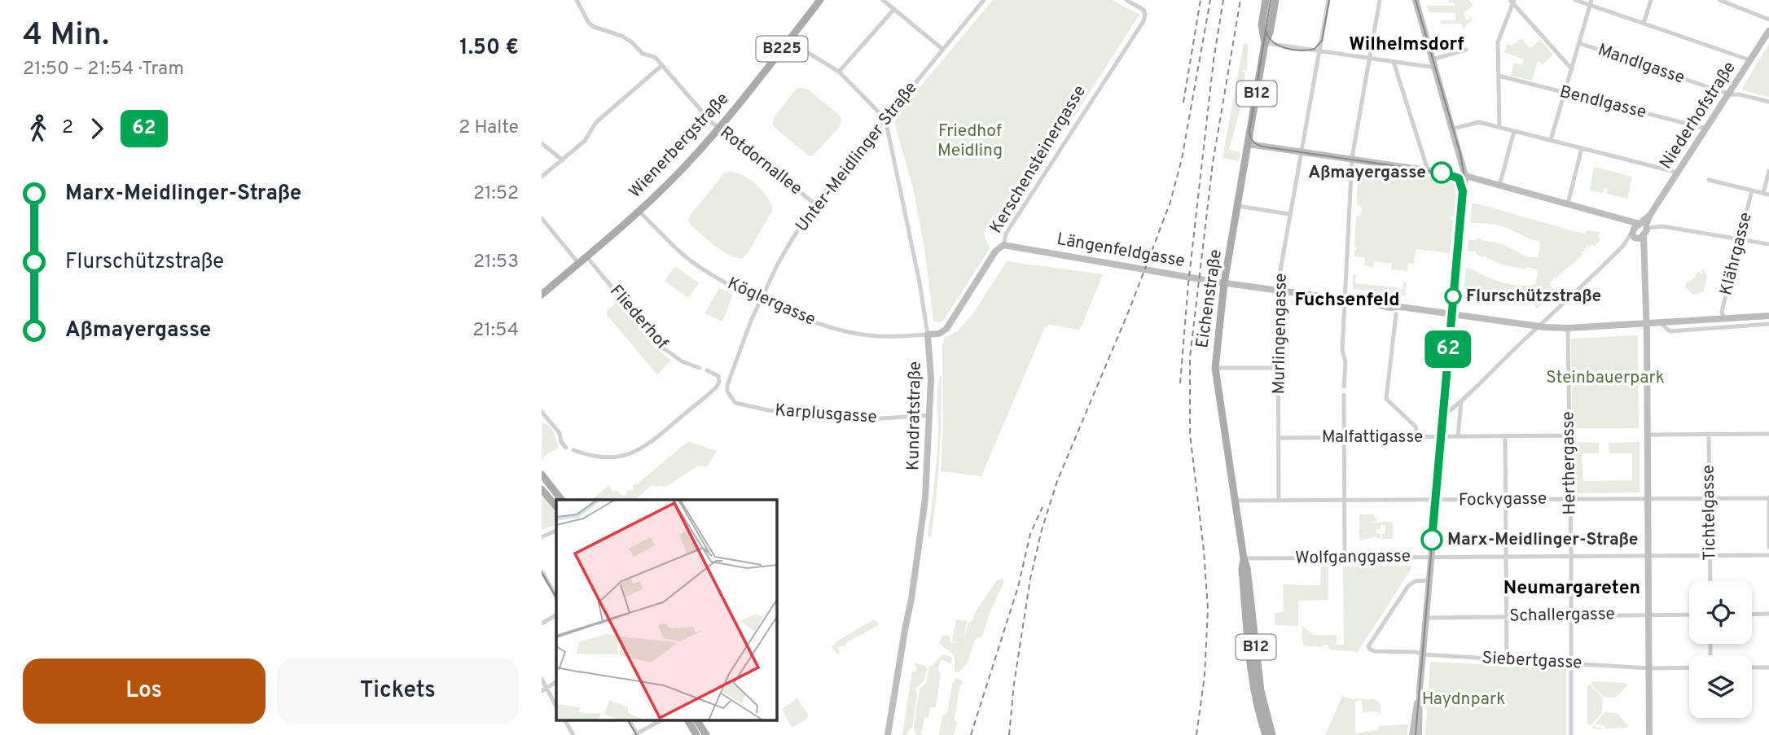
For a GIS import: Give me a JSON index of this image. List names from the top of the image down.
{
  "streets": {
    "main road": [
      "B225",
      "B12",
      "Wienerbergstraße",
      "Eichenstraße"
    ],
    "street": [
      "Mandlgasse",
      "Bendlgasse",
      "Niederhofstraße",
      "Unter-Meidlinger Straße",
      "Kerschensteinergasse",
      "Rotdornallee",
      "Längenfeldgasse",
      "Klährgasse",
      "Köglergasse",
      "Fliederhof",
      "Murlingengasse",
      "Karplusgasse",
      "Kundratstraße",
      "Malfattigasse",
      "Herthergasse",
      "Fockygasse",
      "Tichtelgasse",
      "Wolfganggasse",
      "Schallergasse",
      "Siebertgasse"
    ]
  },
  "crossings": [
    ["Mandlgasse", "Niederhofstraße"],
    ["Bendlgasse", "Niederhofstraße"],
    ["Wienerbergstraße", "Rotdornallee"],
    ["Wienerbergstraße", "Köglergasse"],
    ["Wienerbergstraße", "Fliederhof"],
    ["Unter-Meidlinger Straße", "Rotdornallee"],
    ["Unter-Meidlinger Straße", "Köglergasse"],
    ["Unter-Meidlinger Straße", "Karplusgasse"],
    ["Unter-Meidlinger Straße", "Kundratstraße"],
    ["Kerschensteinergasse", "Längenfeldgasse"],
    ["Kerschensteinergasse", "Köglergasse"],
    ["Kerschensteinergasse", "Kundratstraße"],
    ["Längenfeldgasse", "Klährgasse"],
    ["Längenfeldgasse", "Eichenstraße"],
    ["Längenfeldgasse", "Murlingengasse"],
    ["Längenfeldgasse", "Herthergasse"],
    ["Eichenstraße", "Fockygasse"],
    ["Eichenstraße", "Wolfganggasse"],
    ["Köglergasse", "Kundratstraße"],
    ["Murlingengasse", "Malfattigasse"],
    ["Murlingengasse", "Fockygasse"],
    ["Karplusgasse", "Kundratstraße"],
    ["Malfattigasse", "Herthergasse"],
    ["Herthergasse", "Fockygasse"],
    ["Herthergasse", "Wolfganggasse"],
    ["Herthergasse", "Schallergasse"],
    ["Herthergasse", "Siebertgasse"],
    ["Fockygasse", "Tichtelgasse"],
    ["Tichtelgasse", "Wolfganggasse"]
  ],
  "districts": ["Wilhelmsdorf", "Fuchsenfeld", "Neumargareten"],
  "parks": ["Friedhof Meidling", "Steinbauerpark", "Haydnpark"],
  "places": ["Aßmayergasse", "Flurschützstraße", "Marx-Meidlinger-Straße"],
  "lines": ["tram line 62"],
  "page": {
    "heading": ["4 Min.", "21:50 – 21:54 · Tram", "1.50 €"],
    "on_map": "62",
    "legs": ["2", "62", "2 Halte"],
    "list": [
      {
        "name": "Marx-Meidlinger-Straße",
        "value": "21:52"
      },
      {
        "name": "Flurschützstraße",
        "value": "21:53"
      },
      {
        "name": "Aßmayergasse",
        "value": "21:54"
      }
    ],
    "buttons": ["Los", "Tickets"]
  }
}
